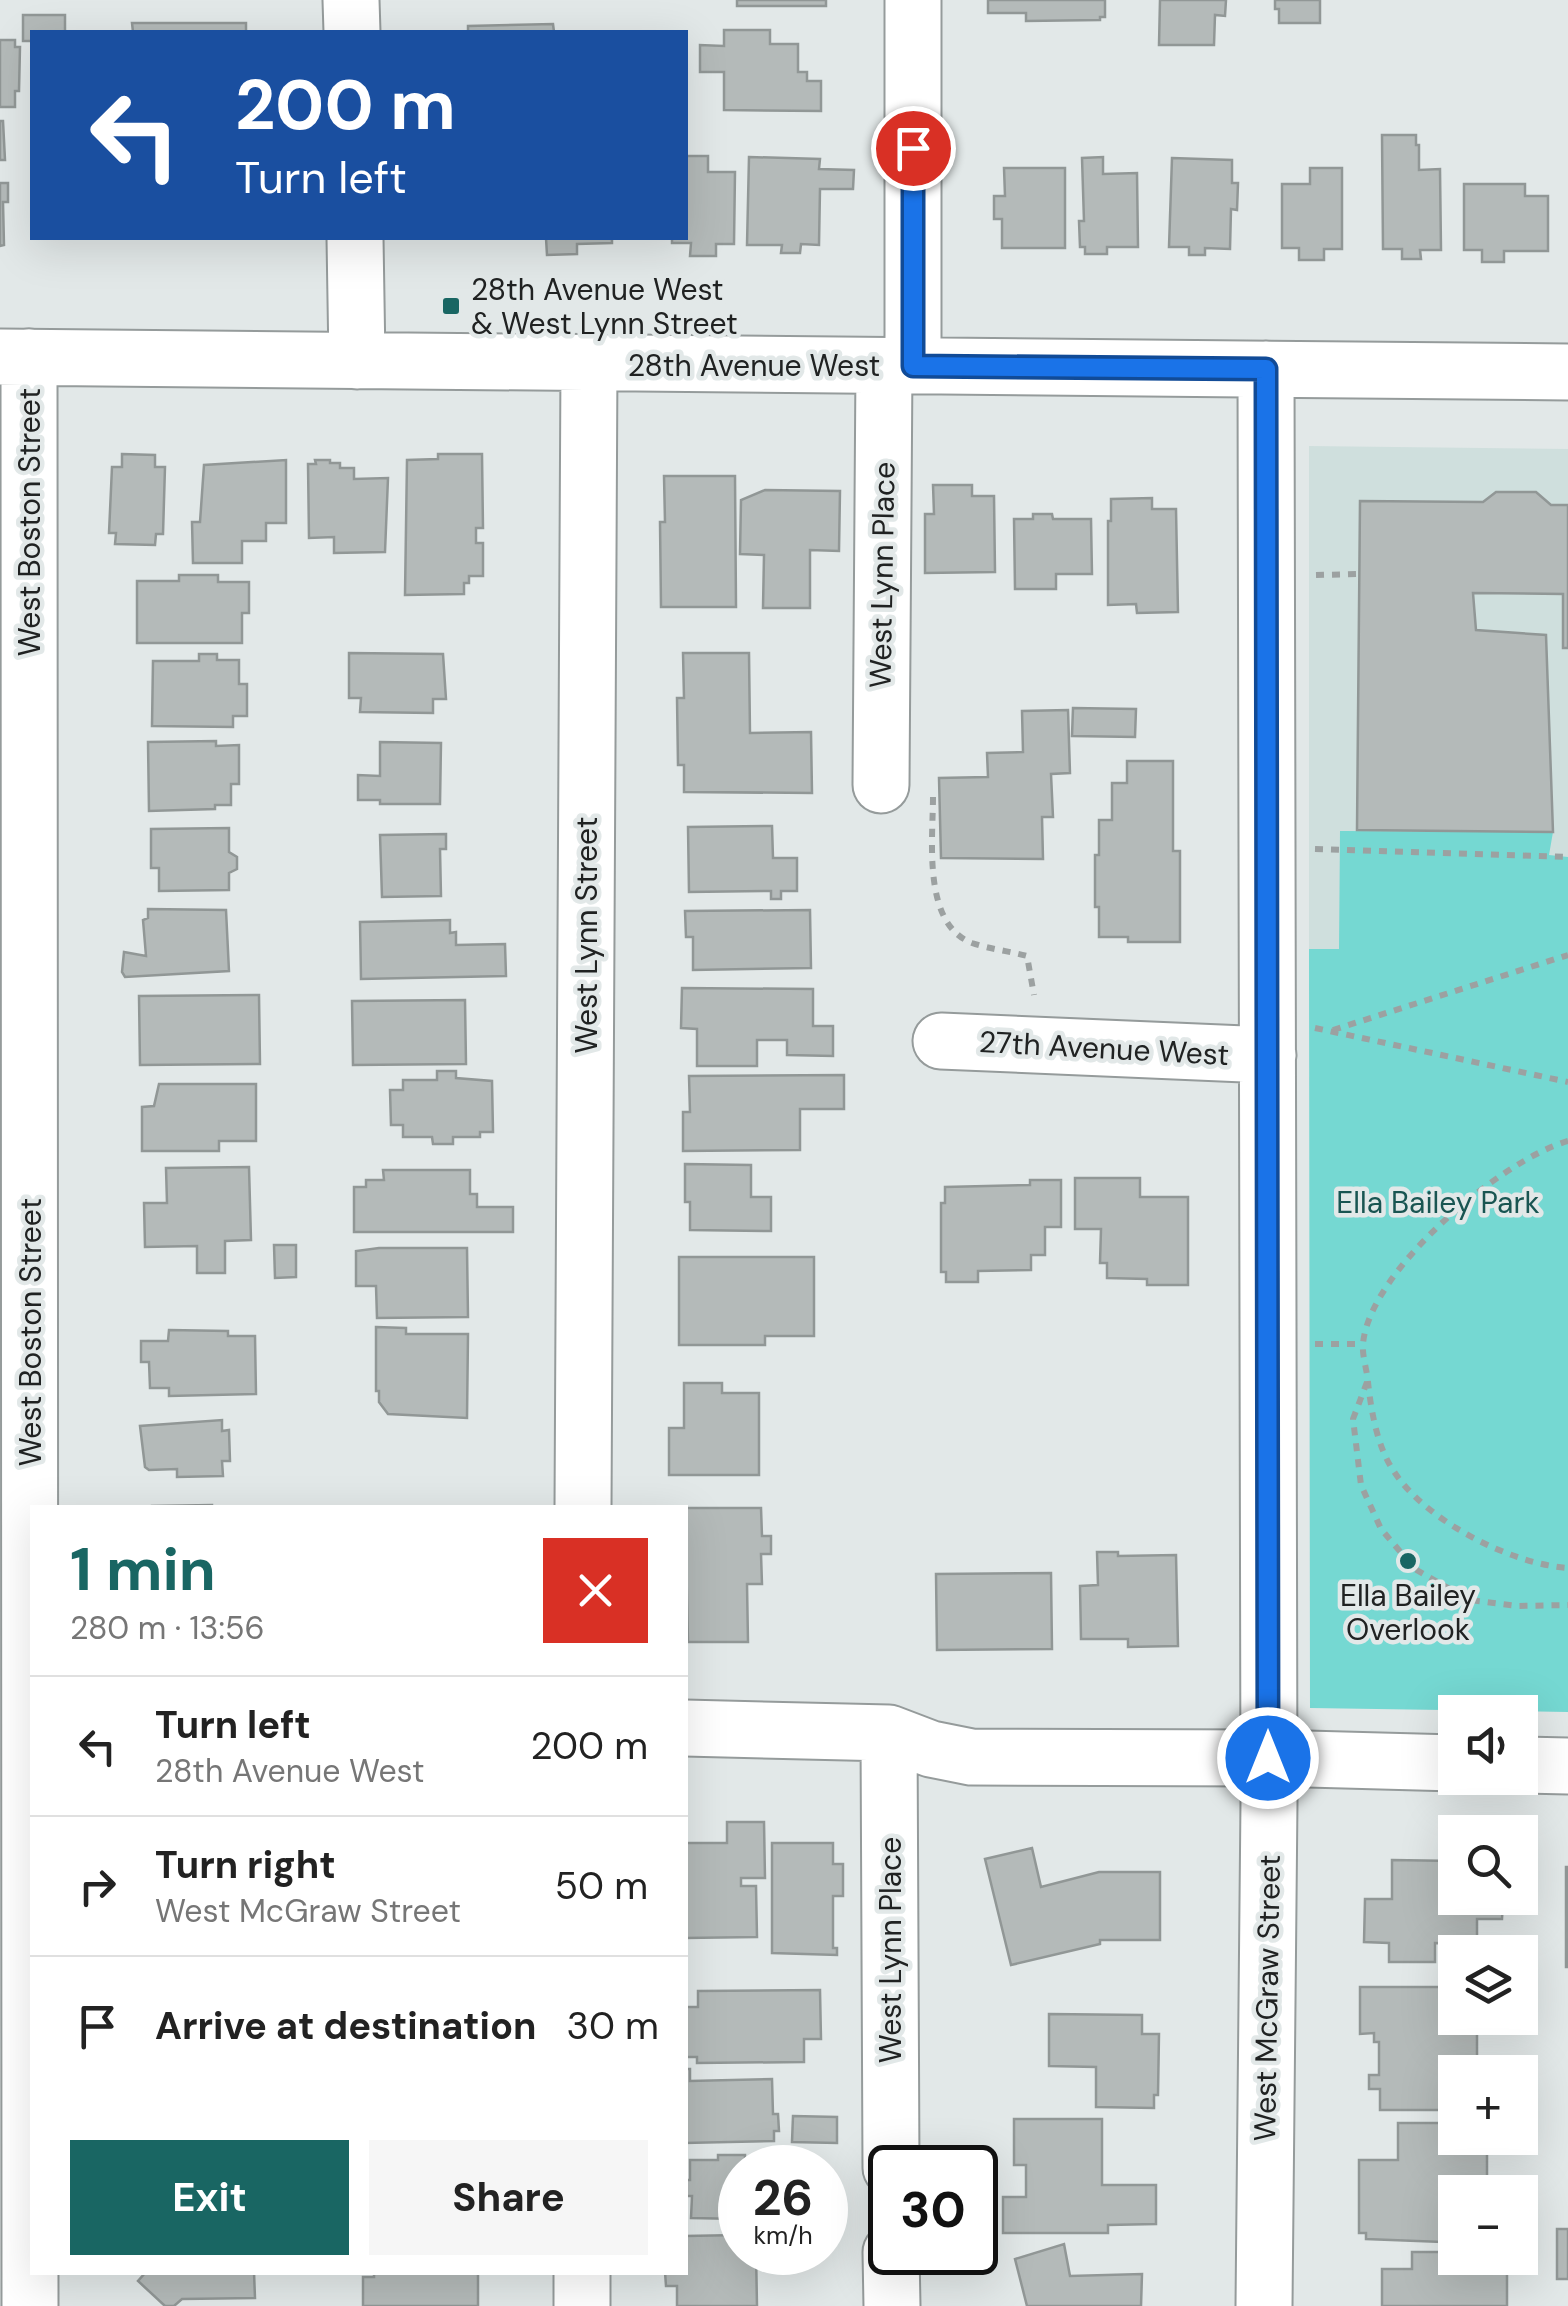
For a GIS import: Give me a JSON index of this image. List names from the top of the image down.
{
  "streets": {
    "street": [
      "28th Avenue West",
      "West Boston Street",
      "West Lynn Place",
      "West Lynn Street",
      "27th Avenue West",
      "West McGraw Street"
    ]
  },
  "crossings": [
    ["28th Avenue West", "West Boston Street"],
    ["28th Avenue West", "West Lynn Place"],
    ["28th Avenue West", "West Lynn Street"],
    ["28th Avenue West", "West McGraw Street"],
    ["27th Avenue West", "West McGraw Street"]
  ],
  "parks": ["Ella Bailey Park"],
  "places": {
    "transit": ["28th Avenue West & West Lynn Street"],
    "other": ["Ella Bailey Overlook"]
  },
  "page": {
    "turn": ["200 m", "Turn left"],
    "heading": ["1 min", "280 m · 13:56"],
    "list": [
      {
        "name": "Turn left",
        "note": "28th Avenue West",
        "value": "200 m"
      },
      {
        "name": "Turn right",
        "note": "West McGraw Street",
        "value": "50 m"
      },
      {
        "name": "Arrive at destination",
        "value": "30 m"
      }
    ],
    "map_buttons": ["+", "−"],
    "buttons": ["Exit", "Share"],
    "speed": "26 km/h",
    "limit": "30"
  }
}
